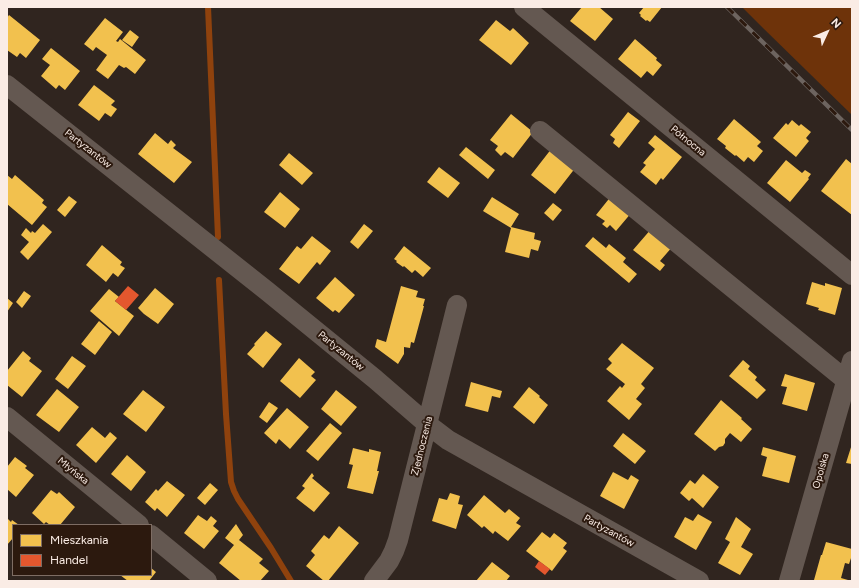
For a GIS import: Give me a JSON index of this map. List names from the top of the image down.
{
  "streets": {
    "street": [
      "Północna",
      "Partyzantów",
      "Zjednoczenia",
      "Młyńska",
      "Opolska"
    ]
  },
  "crossings": [
    ["Partyzantów", "Zjednoczenia"]
  ],
  "legend": ["Mieszkania", "Handel"],
  "north": "top right"
}
